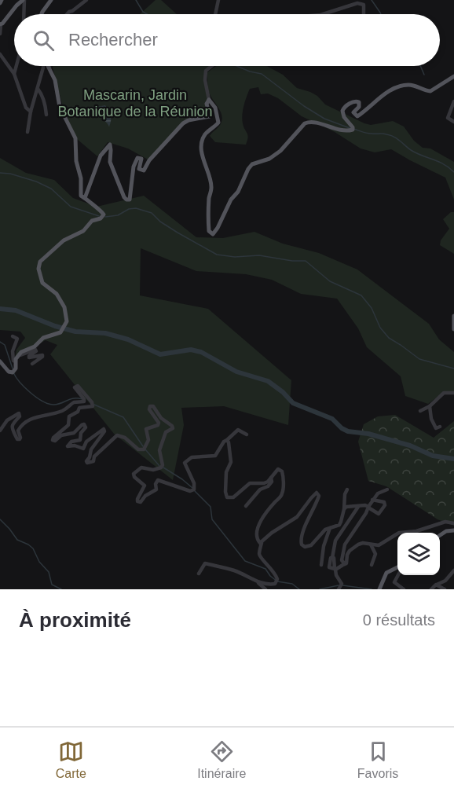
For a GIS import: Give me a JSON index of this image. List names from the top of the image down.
{
  "parks": ["Mascarin, Jardin Botanique de la Réunion"],
  "page": {
    "search": "Rechercher",
    "heading": ["À proximité", "0 résultats"],
    "nav": ["Carte", "Itinéraire", "Favoris"]
  }
}
